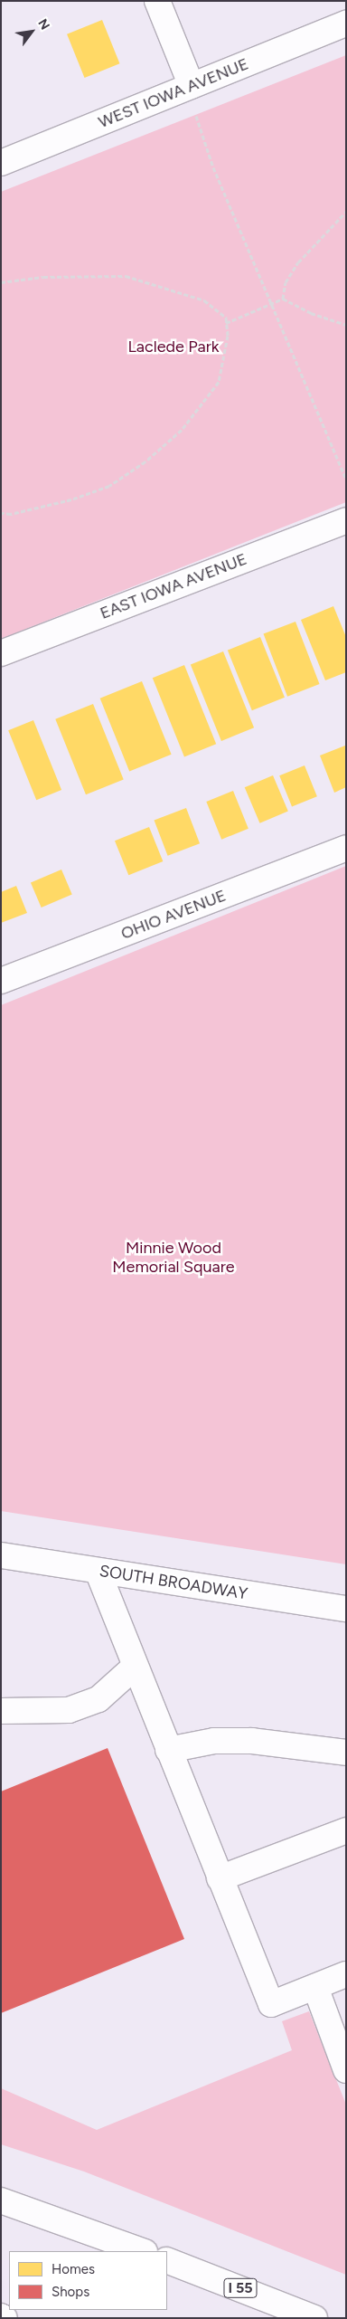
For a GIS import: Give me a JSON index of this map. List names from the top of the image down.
{
  "streets": {
    "main road": [
      "WEST IOWA AVENUE",
      "EAST IOWA AVENUE",
      "OHIO AVENUE",
      "SOUTH BROADWAY",
      "I 55"
    ]
  },
  "parks": ["Laclede Park", "Minnie Wood Memorial Square"],
  "legend": ["Homes", "Shops"],
  "north": "top right"
}
